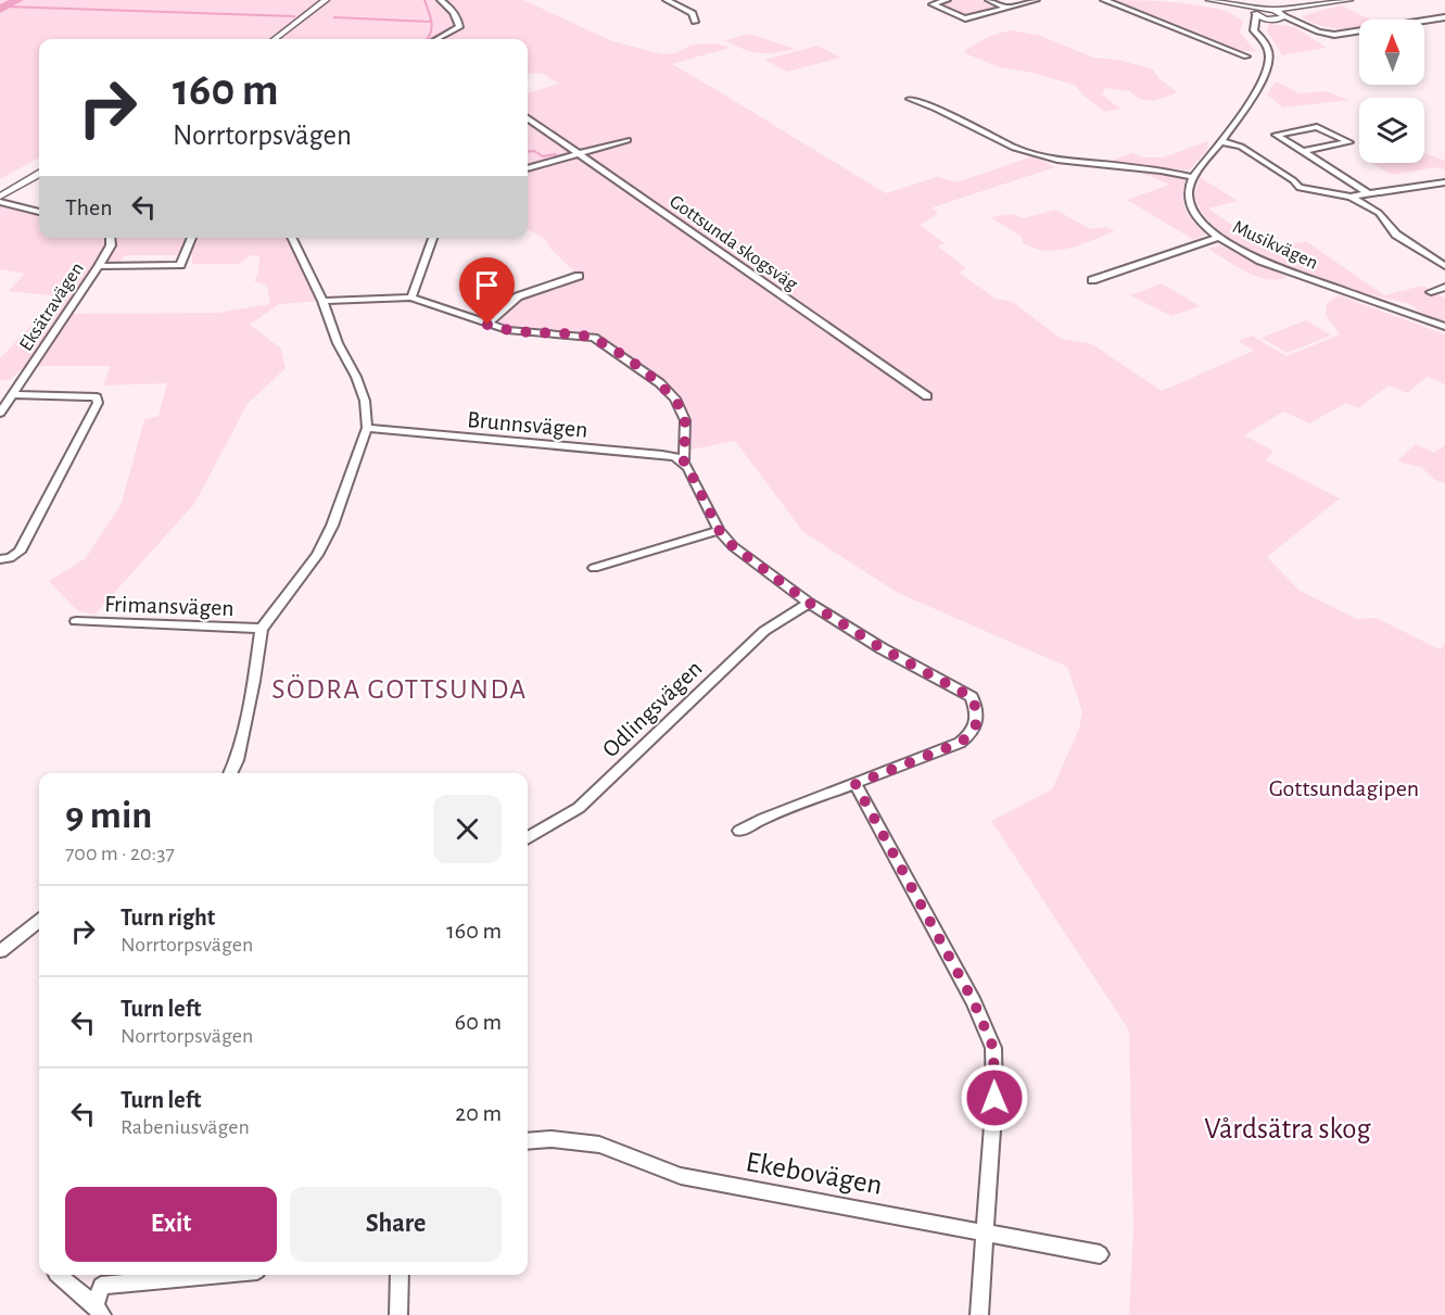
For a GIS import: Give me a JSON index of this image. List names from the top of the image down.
{
  "streets": {
    "street": [
      "Gottsunda skogsväg",
      "Musikvägen",
      "Eksätravägen",
      "Brunnsvägen",
      "Frimansvägen",
      "Odlingsvägen",
      "Ekebovägen"
    ]
  },
  "districts": ["SÖDRA GOTTSUNDA"],
  "parks": ["Gottsundagipen", "Vårdsätra skog"],
  "north": "top",
  "page": {
    "turn": ["160 m", "Norrtorpsvägen"],
    "then": "Then",
    "heading": ["9 min", "700 m · 20:37"],
    "list": [
      {
        "name": "Turn right",
        "note": "Norrtorpsvägen",
        "value": "160 m"
      },
      {
        "name": "Turn left",
        "note": "Norrtorpsvägen",
        "value": "60 m"
      },
      {
        "name": "Turn left",
        "note": "Rabeniusvägen",
        "value": "20 m"
      }
    ],
    "buttons": ["Exit", "Share"]
  }
}
